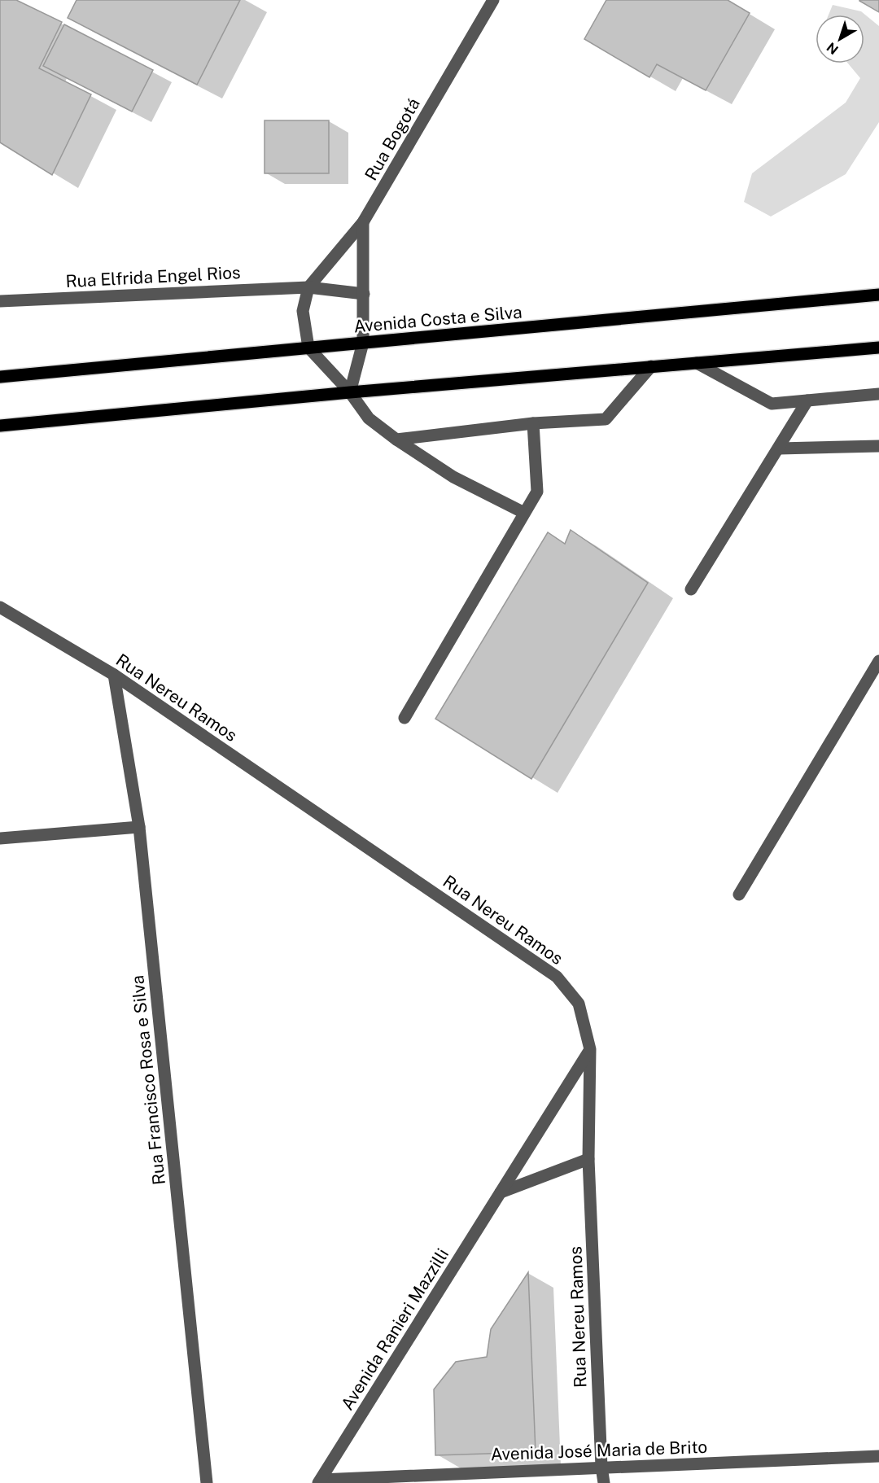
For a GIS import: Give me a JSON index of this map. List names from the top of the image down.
{
  "streets": {
    "main road": ["Avenida Costa e Silva"],
    "street": [
      "Rua Bogotá",
      "Rua Elfrida Engel Rios",
      "Rua Nereu Ramos",
      "Rua Francisco Rosa e Silva",
      "Avenida Ranieri Mazzilli",
      "Avenida José Maria de Brito"
    ]
  },
  "crossings": [
    ["Rua Bogotá", "Rua Elfrida Engel Rios"],
    ["Rua Nereu Ramos", "Rua Francisco Rosa e Silva"],
    ["Rua Nereu Ramos", "Avenida Ranieri Mazzilli"],
    ["Rua Nereu Ramos", "Avenida José Maria de Brito"],
    ["Avenida Ranieri Mazzilli", "Avenida José Maria de Brito"]
  ],
  "north": "bottom left"
}
